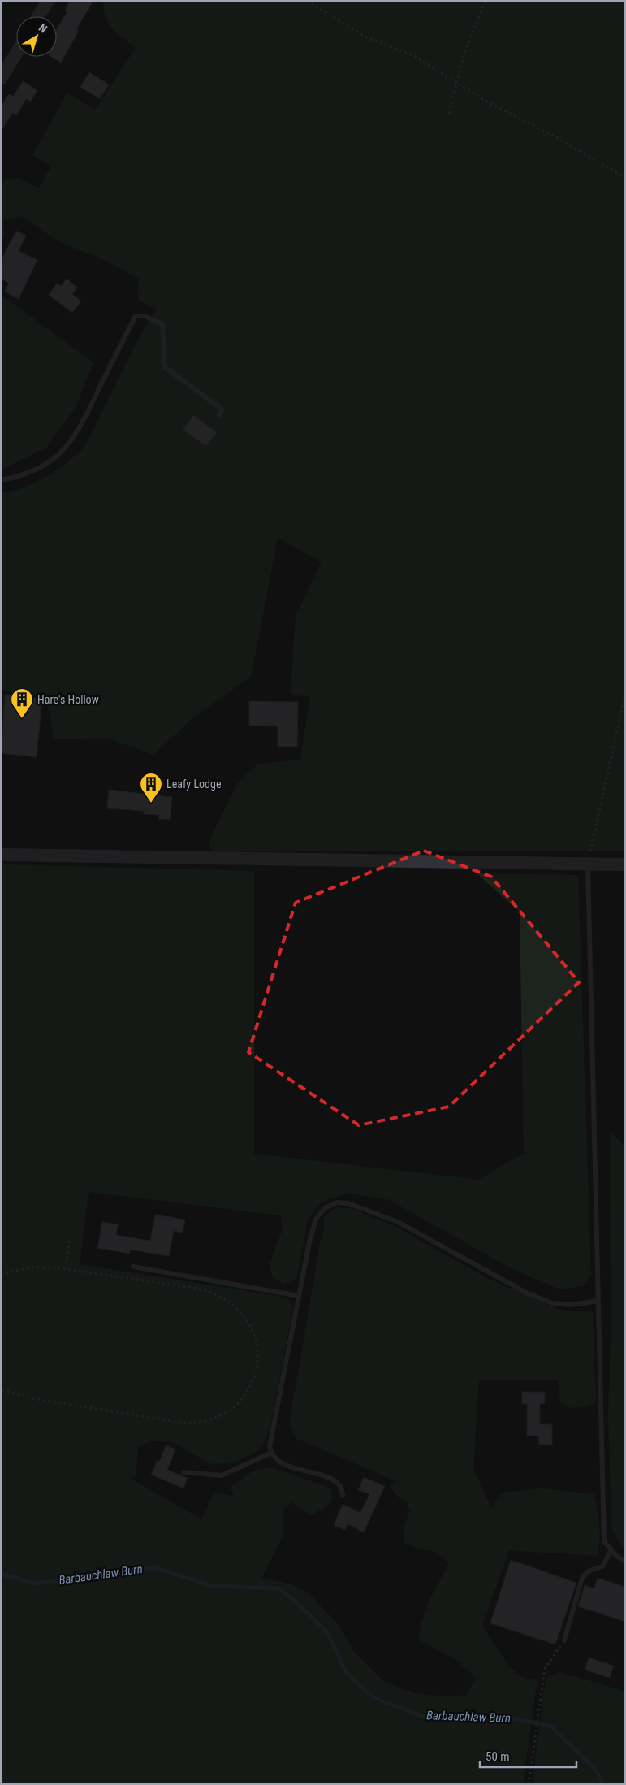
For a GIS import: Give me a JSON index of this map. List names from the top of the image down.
{
  "water": ["Barbauchlaw Burn"],
  "places": {
    "building": ["Hare's Hollow", "Leafy Lodge"]
  },
  "scale_bar": "50 m",
  "north": "top right"
}
